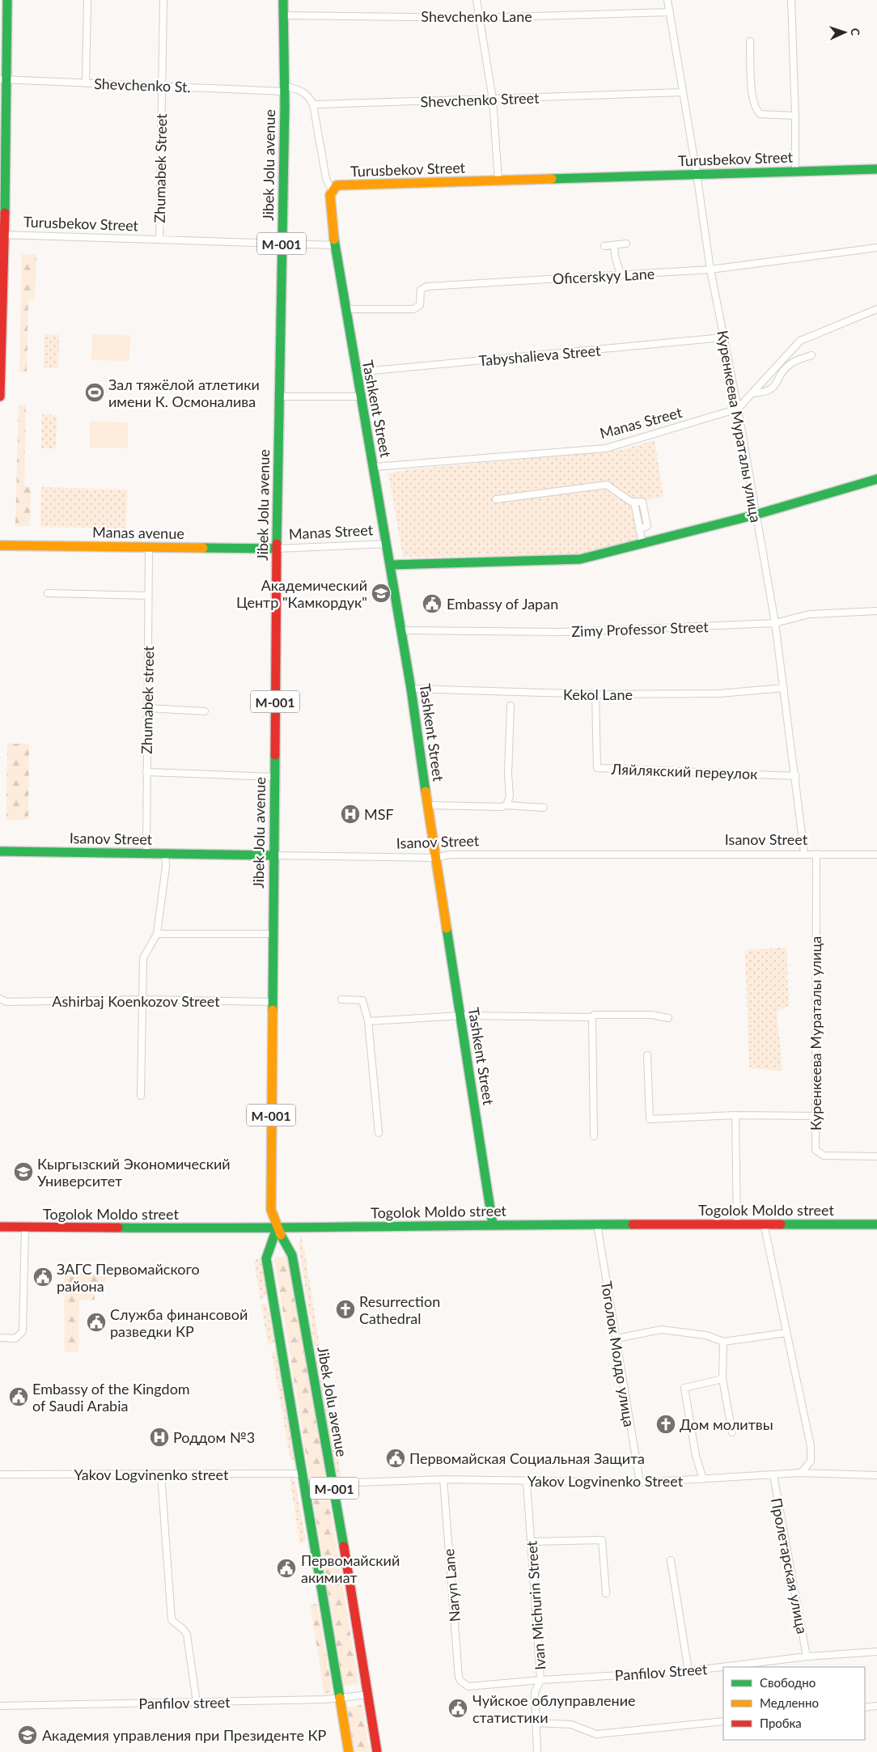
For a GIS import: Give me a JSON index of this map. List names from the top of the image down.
{
  "streets": {
    "main road": [
      "Turusbekov Street",
      "Jibek Jolu avenue",
      "М-001",
      "Tashkent Street",
      "Manas avenue",
      "Isanov Street",
      "Togolok Moldo street"
    ],
    "street": [
      "Shevchenko Lane",
      "Shevchenko St.",
      "Shevchenko Street",
      "Zhumabek Street",
      "Oficerskyy Lane",
      "Tabyshalieva Street",
      "Manas Street",
      "Куренкеева Мураталы улица",
      "Zimy Professor Street",
      "Kekol Lane",
      "Zhumabek street",
      "Ляйлякский переулок",
      "Ashirbaj Koenkozov Street",
      "Тоголок Молдо улица",
      "Yakov Logvinenko street",
      "Yakov Logvinenko Street",
      "Пролетарская улица",
      "Naryn Lane",
      "Ivan Michurin Street",
      "Panfilov Street",
      "Panfilov street"
    ]
  },
  "crossings": [
    ["Shevchenko Lane", "Jibek Jolu avenue"],
    ["Shevchenko Lane", "Куренкеева Мураталы улица"],
    ["Shevchenko St.", "Jibek Jolu avenue"],
    ["Shevchenko St.", "Zhumabek Street"],
    ["Shevchenko Street", "Куренкеева Мураталы улица"],
    ["Turusbekov Street", "Jibek Jolu avenue"],
    ["Turusbekov Street", "Zhumabek Street"],
    ["Turusbekov Street", "Tashkent Street"],
    ["Turusbekov Street", "Куренкеева Мураталы улица"],
    ["Jibek Jolu avenue", "М-001"],
    ["Jibek Jolu avenue", "Manas Street"],
    ["Jibek Jolu avenue", "Manas avenue"],
    ["Jibek Jolu avenue", "Isanov Street"],
    ["Jibek Jolu avenue", "Ashirbaj Koenkozov Street"],
    ["Jibek Jolu avenue", "Togolok Moldo street"],
    ["Jibek Jolu avenue", "Yakov Logvinenko Street"],
    ["Jibek Jolu avenue", "Panfilov street"],
    ["М-001", "Togolok Moldo street"],
    ["М-001", "Yakov Logvinenko street"],
    ["М-001", "Panfilov street"],
    ["Oficerskyy Lane", "Tashkent Street"],
    ["Oficerskyy Lane", "Куренкеева Мураталы улица"],
    ["Tabyshalieva Street", "Tashkent Street"],
    ["Tabyshalieva Street", "Куренкеева Мураталы улица"],
    ["Tashkent Street", "Manas Street"],
    ["Tashkent Street", "Zimy Professor Street"],
    ["Tashkent Street", "Kekol Lane"],
    ["Tashkent Street", "Isanov Street"],
    ["Tashkent Street", "Togolok Moldo street"],
    ["Manas Street", "Куренкеева Мураталы улица"],
    ["Manas Street", "Manas avenue"],
    ["Куренкеева Мураталы улица", "Zimy Professor Street"],
    ["Куренкеева Мураталы улица", "Kekol Lane"],
    ["Куренкеева Мураталы улица", "Ляйлякский переулок"],
    ["Куренкеева Мураталы улица", "Isanov Street"],
    ["Manas avenue", "Zhumabek street"],
    ["Kekol Lane", "Ляйлякский переулок"],
    ["Zhumabek street", "Isanov Street"],
    ["Togolok Moldo street", "Тоголок Молдо улица"],
    ["Тоголок Молдо улица", "Yakov Logvinenko Street"],
    ["Yakov Logvinenko Street", "Пролетарская улица"],
    ["Yakov Logvinenko Street", "Naryn Lane"],
    ["Yakov Logvinenko Street", "Ivan Michurin Street"],
    ["Пролетарская улица", "Panfilov Street"],
    ["Naryn Lane", "Panfilov Street"],
    ["Ivan Michurin Street", "Panfilov Street"]
  ],
  "places": {
    "sports": ["Зал тяжёлой атлетики имени К. Осмоналива"],
    "school or university": ["Академический Центр \"Камкордук\"", "Кыргызский Экономический Университет", "Академия управления при Президенте КР"],
    "public building": [
      "Embassy of Japan",
      "ЗАГС Первомайского района",
      "Служба финансовой разведки КР",
      "Embassy of the Kingdom of Saudi Arabia",
      "Первомайская Социальная Защита",
      "Первомайский акимиат",
      "Чуйское облуправление статистики"
    ],
    "hospital": ["MSF", "Роддом №3"],
    "church": ["Resurrection Cathedral", "Дом молитвы"]
  },
  "legend": ["Свободно", "Медленно", "Пробка"],
  "north": "right"
}
